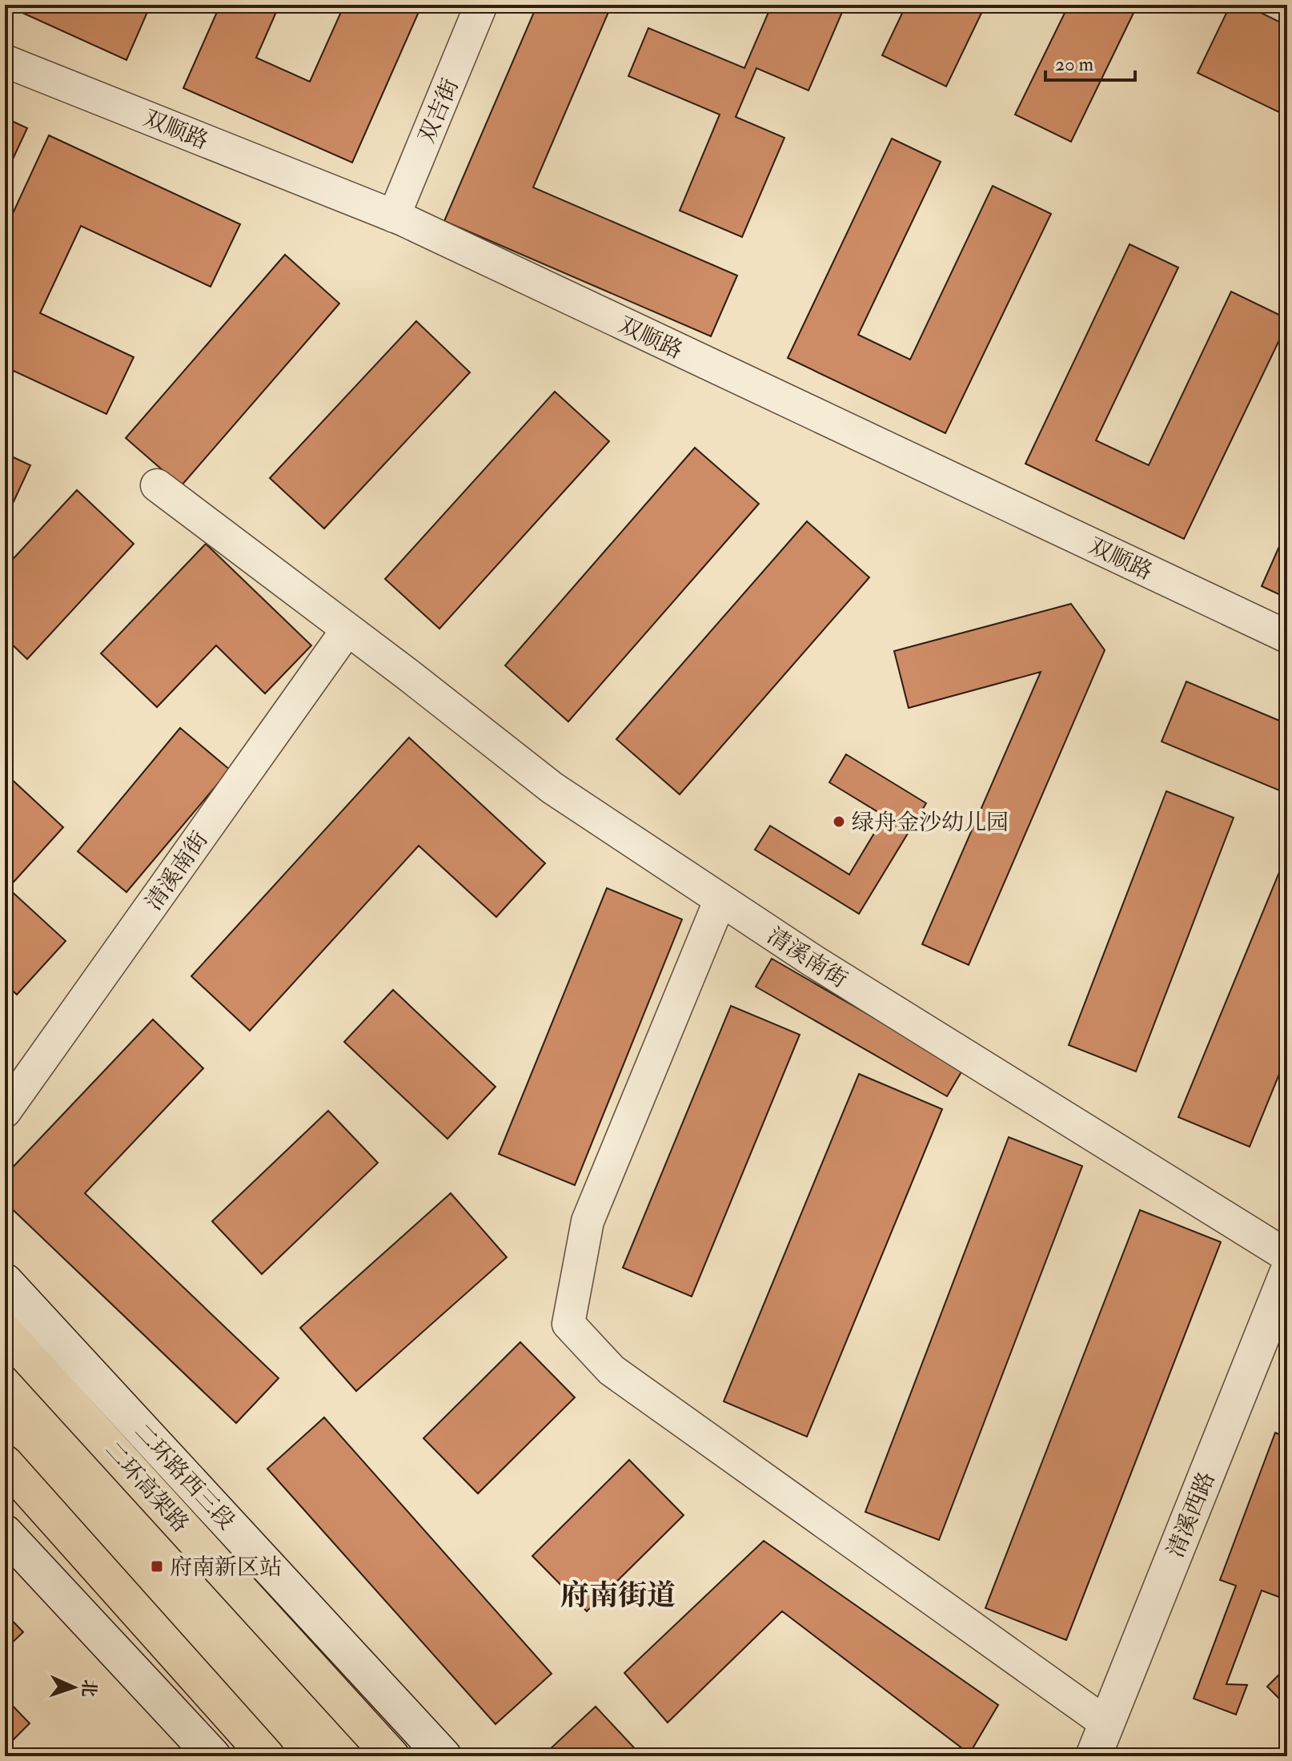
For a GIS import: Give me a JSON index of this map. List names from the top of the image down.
{
  "streets": {
    "highway": ["二环高架路"],
    "main road": ["二环路西三段", "清溪西路"],
    "street": ["双吉街", "双顺路", "清溪南街"]
  },
  "crossings": [
    ["双吉街", "双顺路"]
  ],
  "districts": ["府南街道"],
  "places": {
    "other": ["绿舟金沙幼儿园"],
    "transit": ["府南新区站"]
  },
  "scale_bar": "20 m",
  "north": "right"
}
